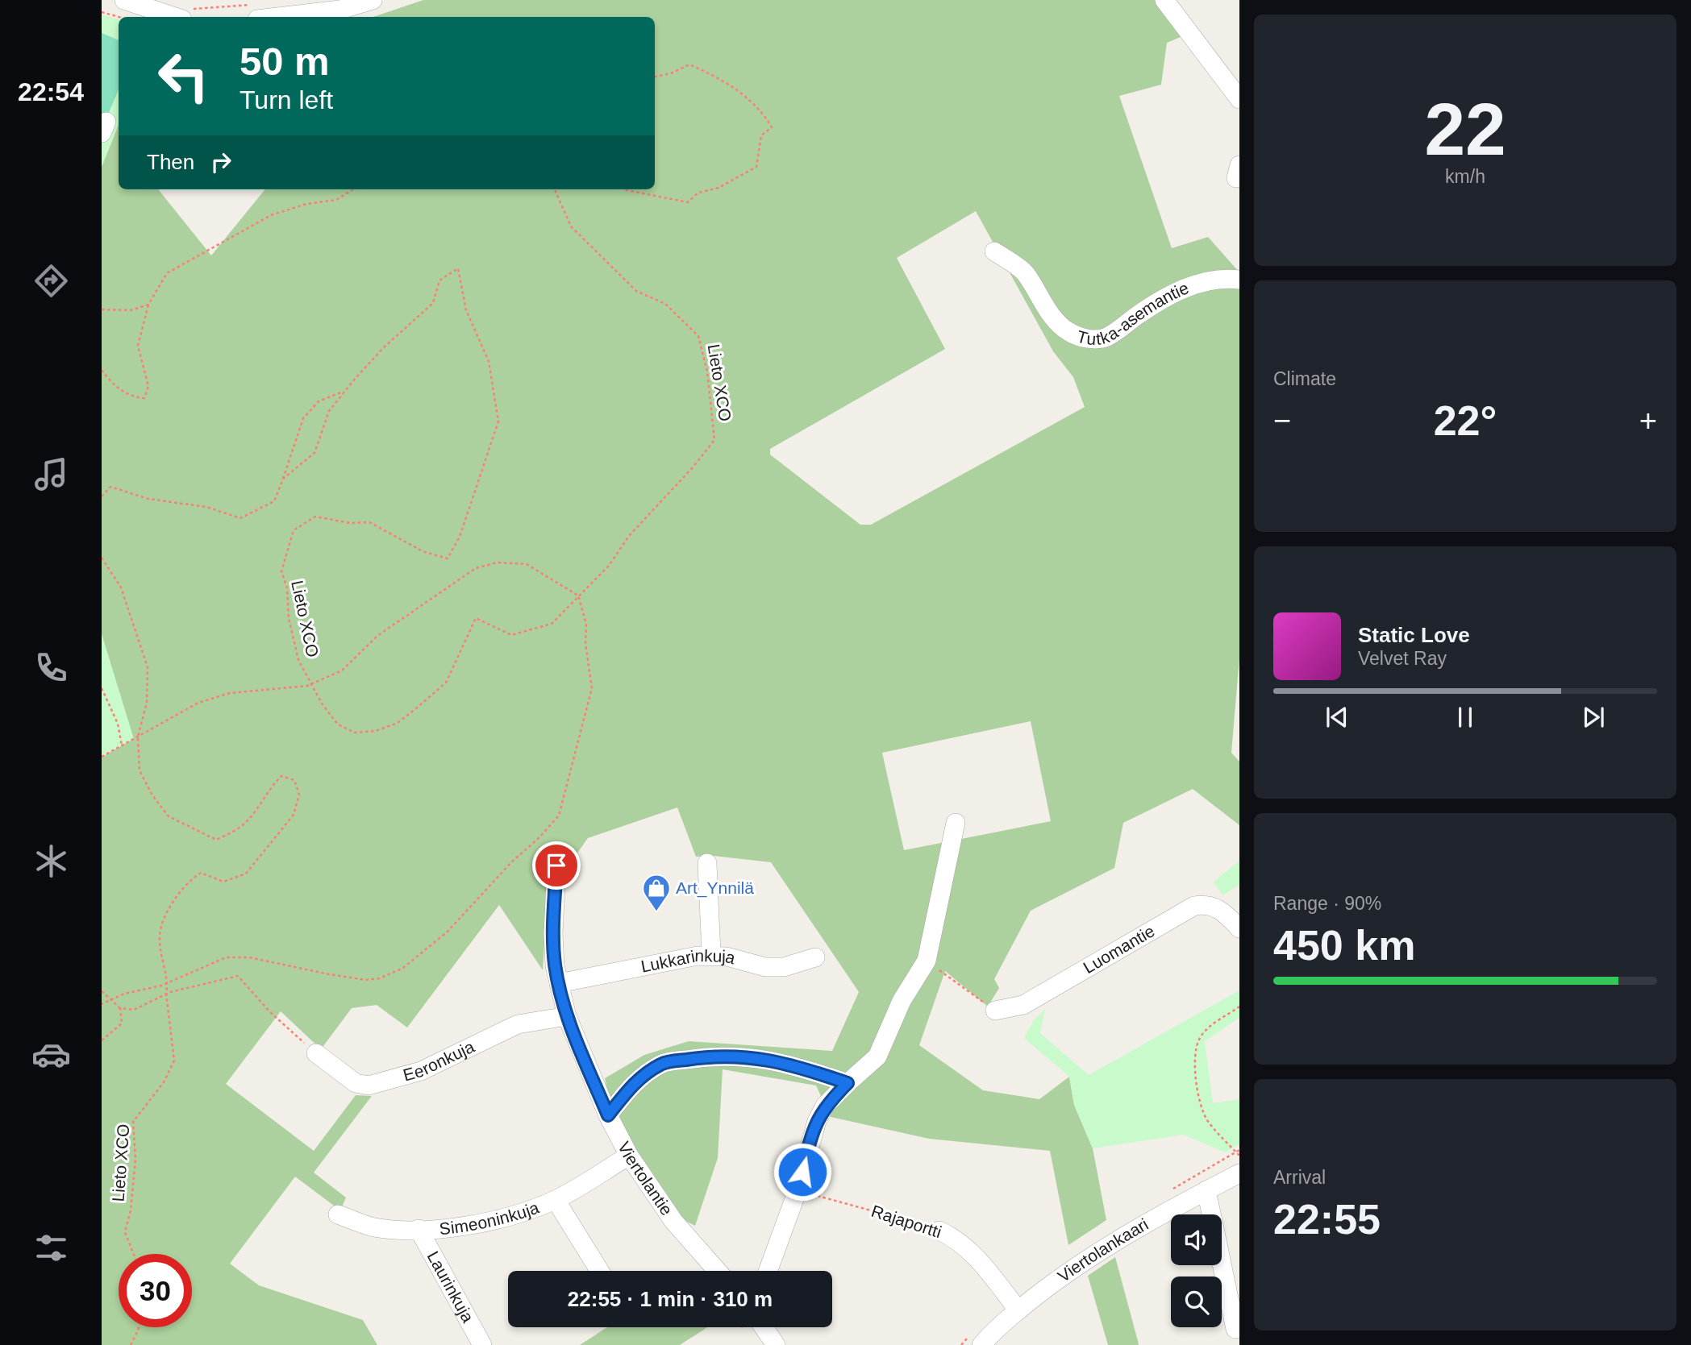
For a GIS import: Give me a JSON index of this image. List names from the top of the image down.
{
  "streets": {
    "street": [
      "Tutka-asemantie",
      "Luomantie",
      "Lukkarinkuja",
      "Eeronkuja",
      "Viertolantie",
      "Simeoninkuja",
      "Rajaportti",
      "Viertolankaari",
      "Laurinkuja"
    ],
    "path": ["Lieto XCO"]
  },
  "crossings": [
    ["Lukkarinkuja", "Viertolantie"],
    ["Eeronkuja", "Viertolantie"],
    ["Viertolantie", "Simeoninkuja"],
    ["Simeoninkuja", "Laurinkuja"],
    ["Rajaportti", "Viertolankaari"]
  ],
  "places": {
    "shop": ["Art_Ynnilä"]
  },
  "page": {
    "tabs": "22:54",
    "tile": [
      ["22", "km/h"],
      "Climate",
      ["Range · 90%", "450 km"],
      ["Arrival", "22:55"]
    ],
    "turn": ["50 m", "Turn left"],
    "then": "Then",
    "heat": ["−", "22°", "+"],
    "song": ["Static Love", "Velvet Ray"],
    "limit": "30",
    "trip": "22:55 · 1 min · 310 m"
  }
}
